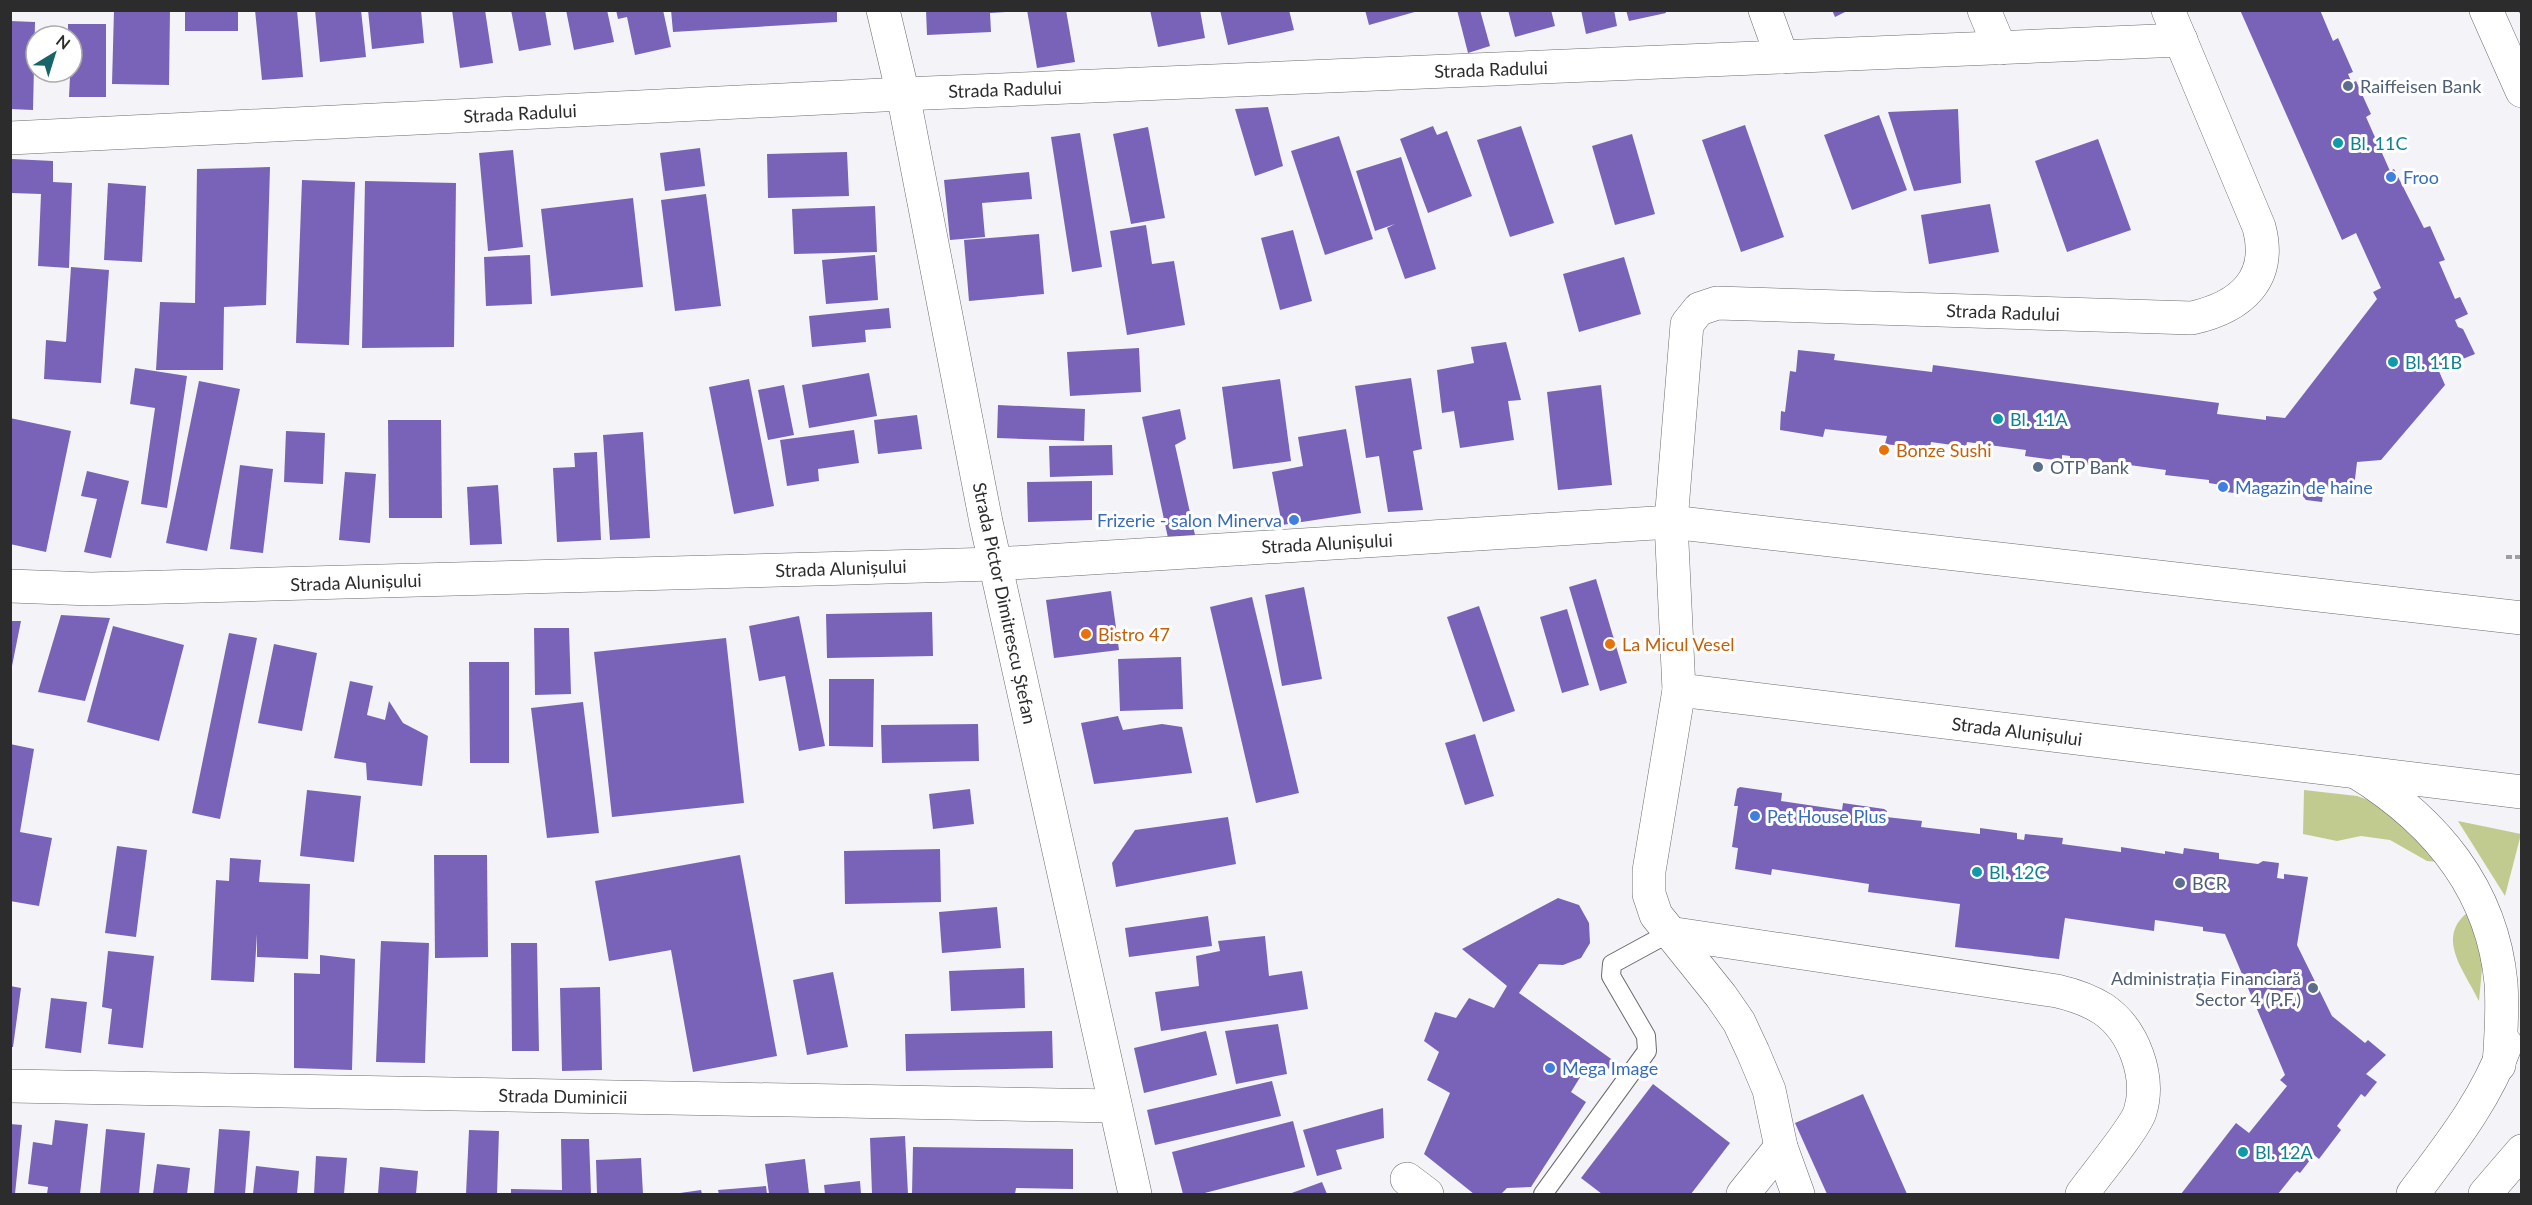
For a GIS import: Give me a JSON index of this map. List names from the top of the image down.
{
  "streets": {
    "street": [
      "Strada Radului",
      "Strada Alunișului",
      "Strada Pictor Dimitrescu Ștefan",
      "Strada Duminicii"
    ]
  },
  "crossings": [
    ["Strada Radului", "Strada Alunișului"],
    ["Strada Radului", "Strada Pictor Dimitrescu Ștefan"],
    ["Strada Alunișului", "Strada Pictor Dimitrescu Ștefan"],
    ["Strada Pictor Dimitrescu Ștefan", "Strada Duminicii"]
  ],
  "places": [
    "Raiffeisen Bank",
    "Bl. 11C",
    "Froo",
    "Bl. 11B",
    "Bl. 11A",
    "Bonze Sushi",
    "OTP Bank",
    "Magazin de haine",
    "Frizerie - salon Minerva",
    "Bistro 47",
    "La Micul Vesel",
    "Pet House Plus",
    "Bl. 12C",
    "BCR",
    "Administrația Financiară Sector 4 (P.F.)",
    "Mega Image",
    "Bl. 12A"
  ],
  "north": "top right"
}
